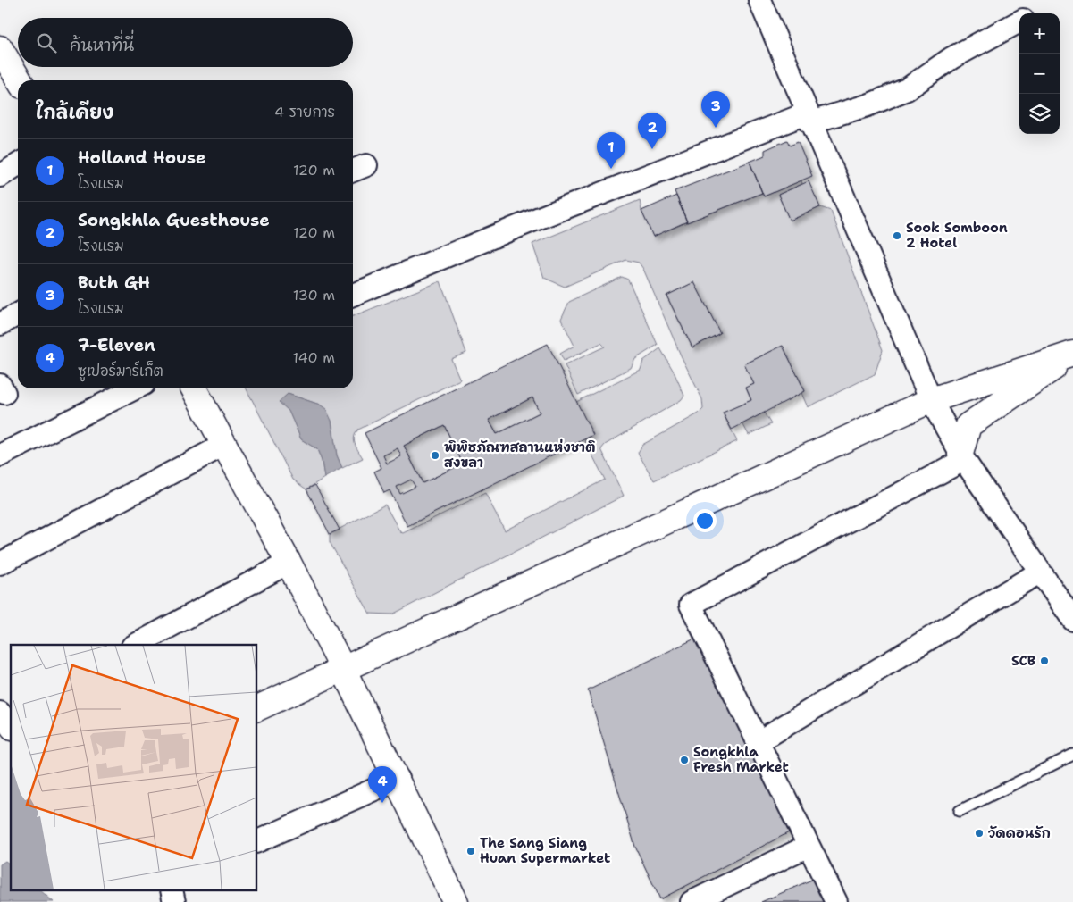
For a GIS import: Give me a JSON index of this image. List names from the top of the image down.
{
  "places": [
    "Sook Somboon 2 Hotel",
    "พิพิธภัณฑสถานแห่งชาติ สงขลา",
    "SCB",
    "Songkhla Fresh Market",
    "วัดดอนรัก",
    "The Sang Siang Huan Supermarket"
  ],
  "page": {
    "map_buttons": ["+", "−"],
    "search": "ค้นหาที่นี่",
    "heading": ["ใกล้เคียง", "4 รายการ"],
    "pins": [
      "3",
      "2",
      "1",
      "4"
    ],
    "list": [
      {
        "mark": "1",
        "name": "Holland House",
        "note": "โรงแรม",
        "value": "120 m"
      },
      {
        "mark": "2",
        "name": "Songkhla Guesthouse",
        "note": "โรงแรม",
        "value": "120 m"
      },
      {
        "mark": "3",
        "name": "Buth GH",
        "note": "โรงแรม",
        "value": "130 m"
      },
      {
        "mark": "4",
        "name": "7-Eleven",
        "note": "ซูเปอร์มาร์เก็ต",
        "value": "140 m"
      }
    ]
  }
}
